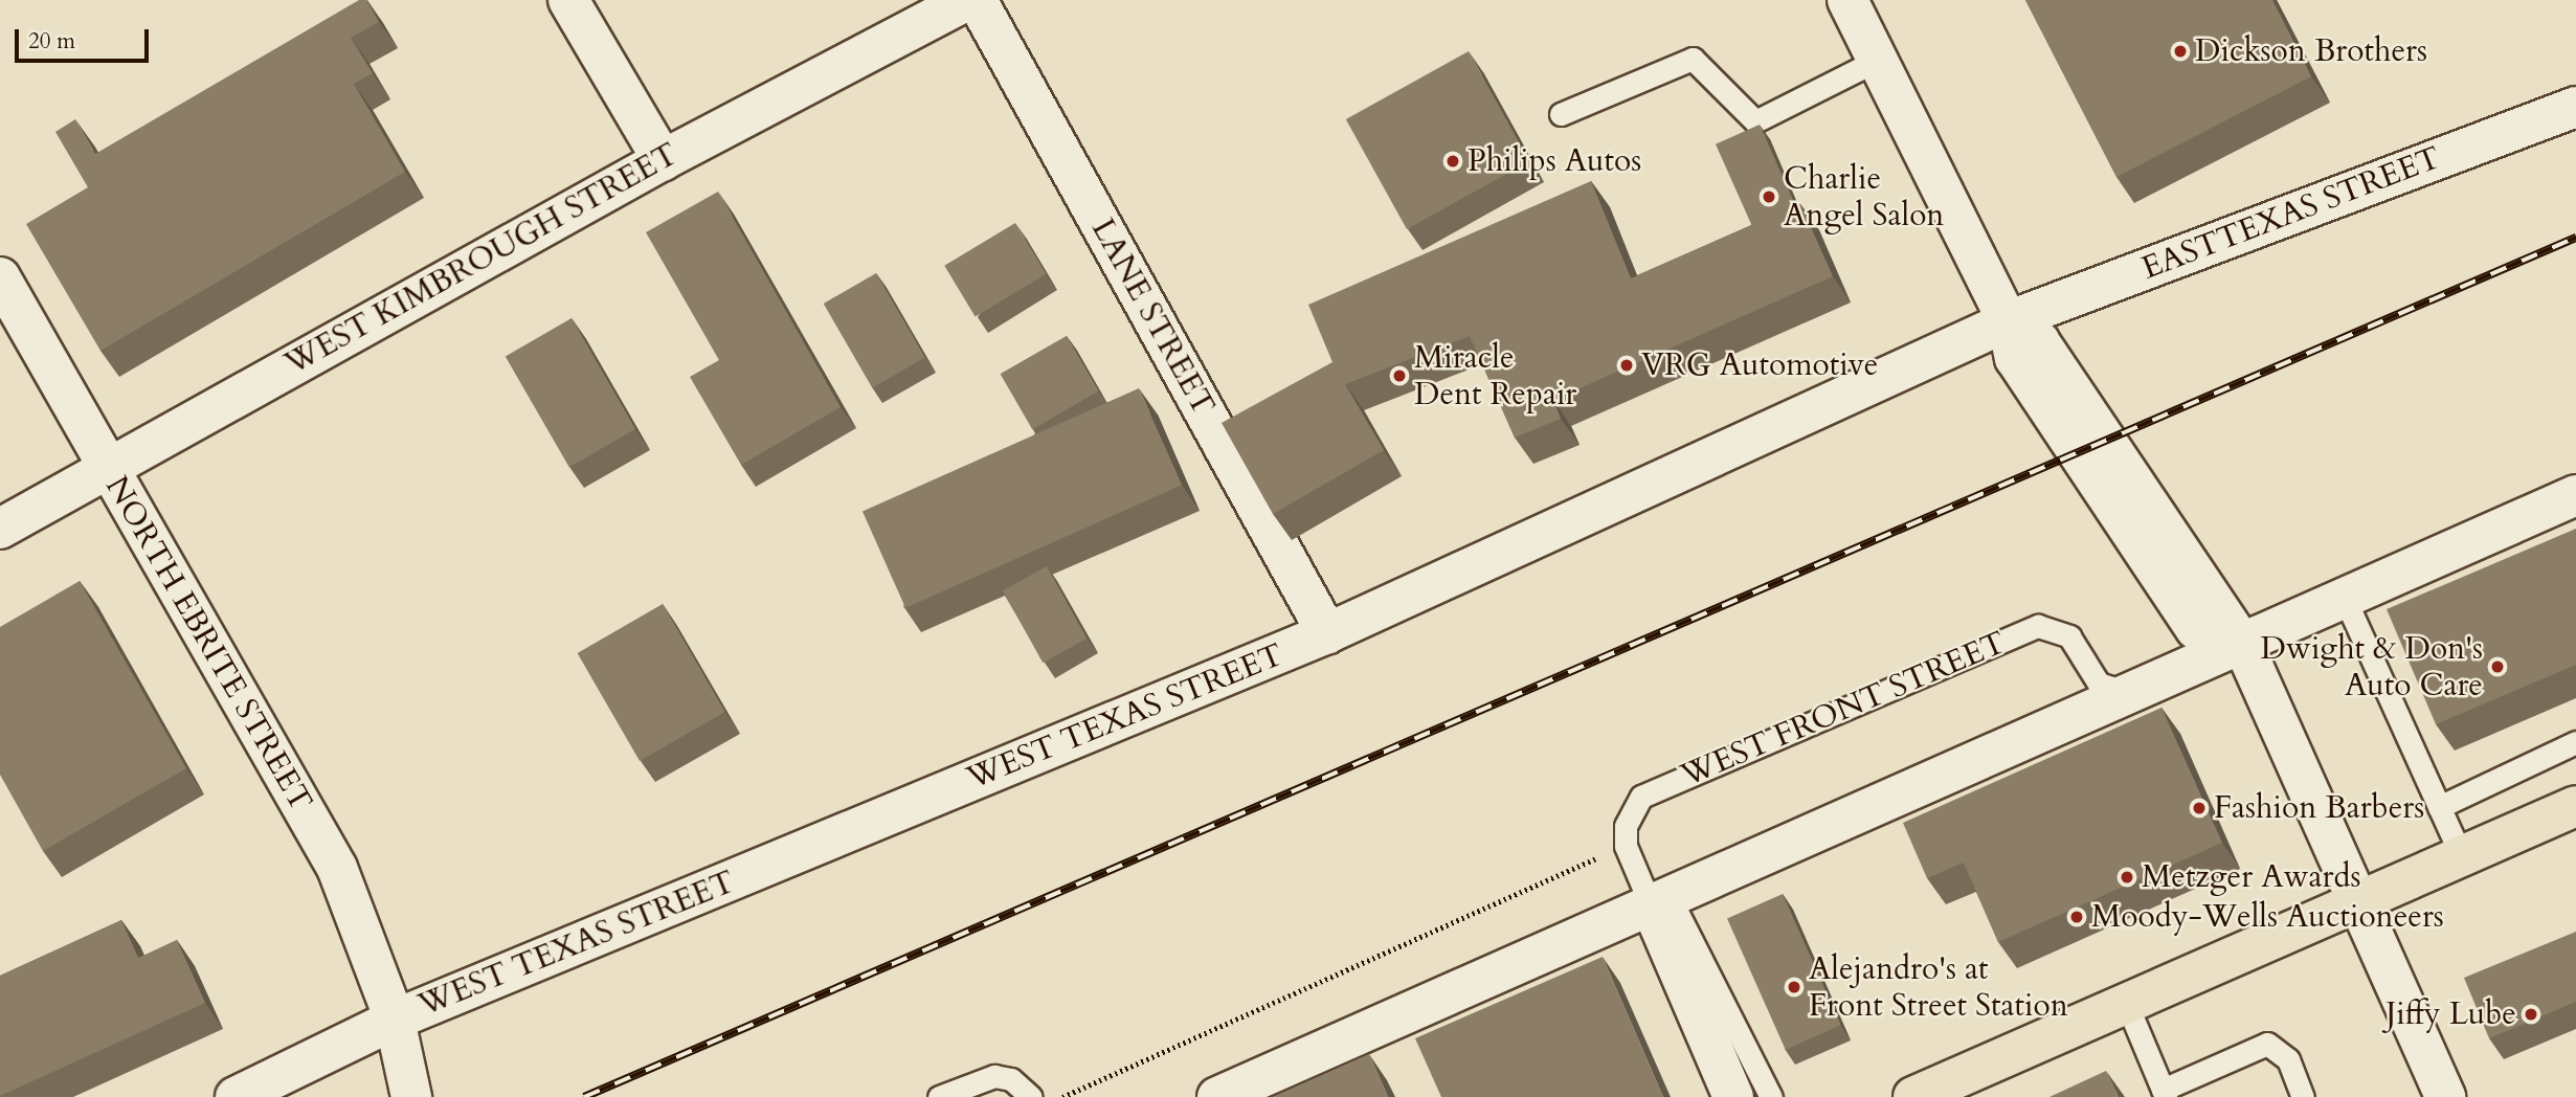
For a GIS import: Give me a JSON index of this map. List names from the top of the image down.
{
  "streets": {
    "street": [
      "EASTTEXAS STREET",
      "WEST KIMBROUGH STREET",
      "LANE STREET",
      "NORTH EBRITE STREET",
      "WEST TEXAS STREET"
    ],
    "lane": ["WEST FRONT STREET"]
  },
  "crossings": [
    ["EASTTEXAS STREET", "WEST TEXAS STREET"],
    ["WEST KIMBROUGH STREET", "NORTH EBRITE STREET"],
    ["LANE STREET", "WEST TEXAS STREET"],
    ["NORTH EBRITE STREET", "WEST TEXAS STREET"]
  ],
  "places": [
    "Dickson Brothers",
    "Philips Autos",
    "Charlie Angel Salon",
    "VRG Automotive",
    "Miracle Dent Repair",
    "Dwight & Don's Auto Care",
    "Fashion Barbers",
    "Metzger Awards",
    "Moody-Wells Auctioneers",
    "Alejandro's at Front Street Station",
    "Jiffy Lube"
  ],
  "scale_bar": "20 m"
}
